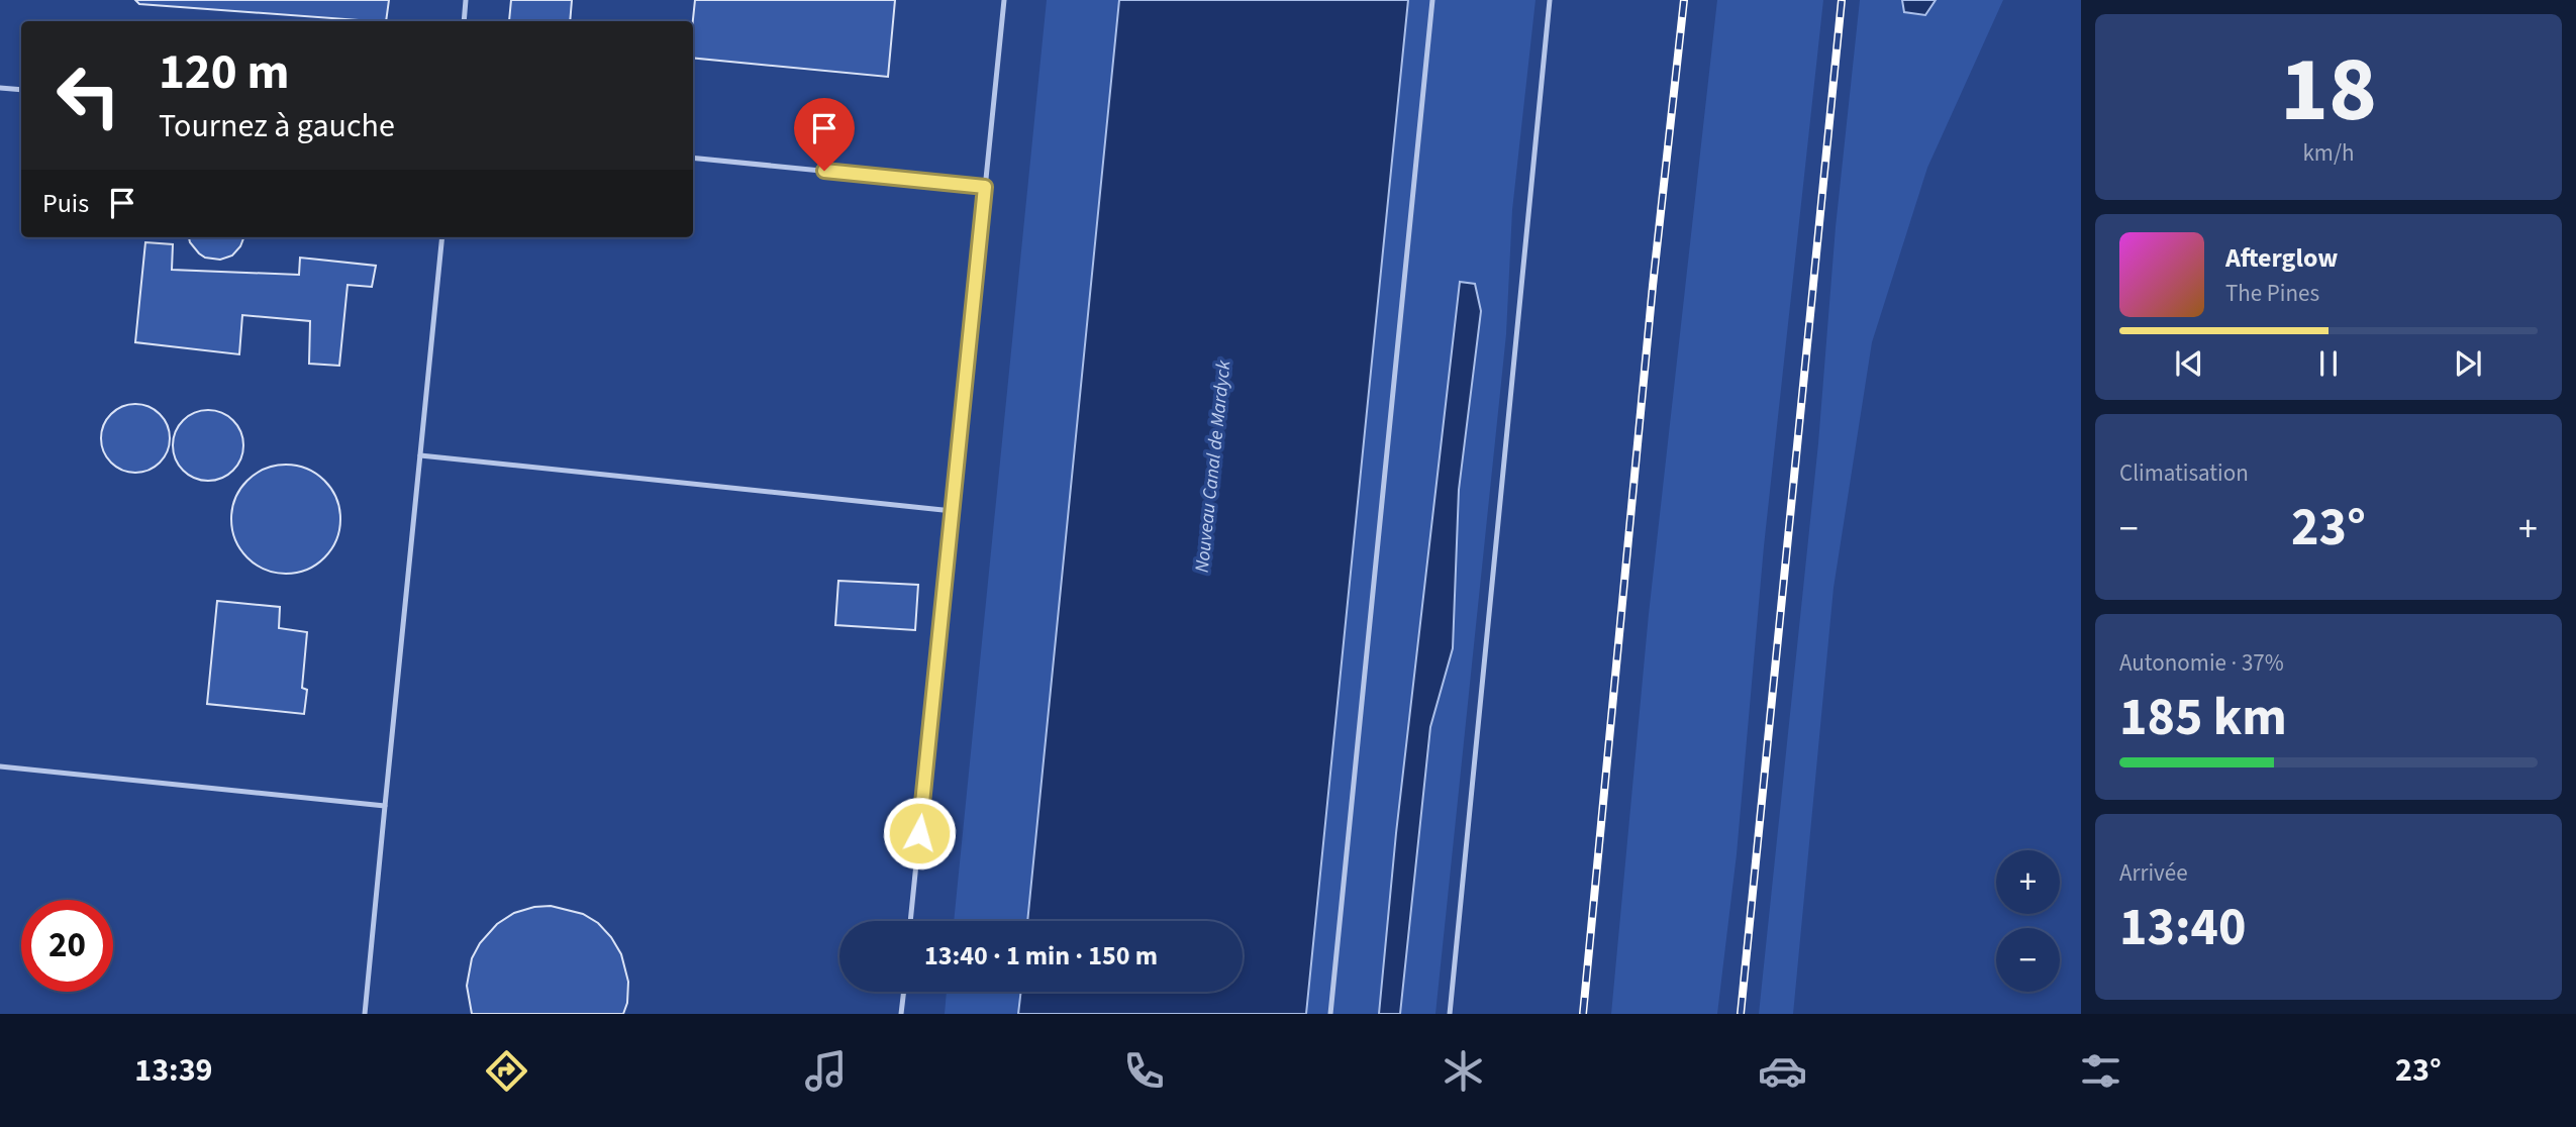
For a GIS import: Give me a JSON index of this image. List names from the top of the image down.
{
  "water": ["Nouveau Canal de Mardyck"],
  "page": {
    "tile": [
      ["18", "km/h"],
      "Climatisation",
      ["Autonomie · 37%", "185 km"],
      ["Arrivée", "13:40"]
    ],
    "turn": ["120 m", "Tournez à gauche"],
    "then": "Puis",
    "song": ["Afterglow", "The Pines"],
    "heat": ["−", "23°", "+"],
    "map_buttons": ["+", "−"],
    "limit": "20",
    "trip": "13:40 · 1 min · 150 m",
    "tabs": ["13:39", "23°"]
  }
}
